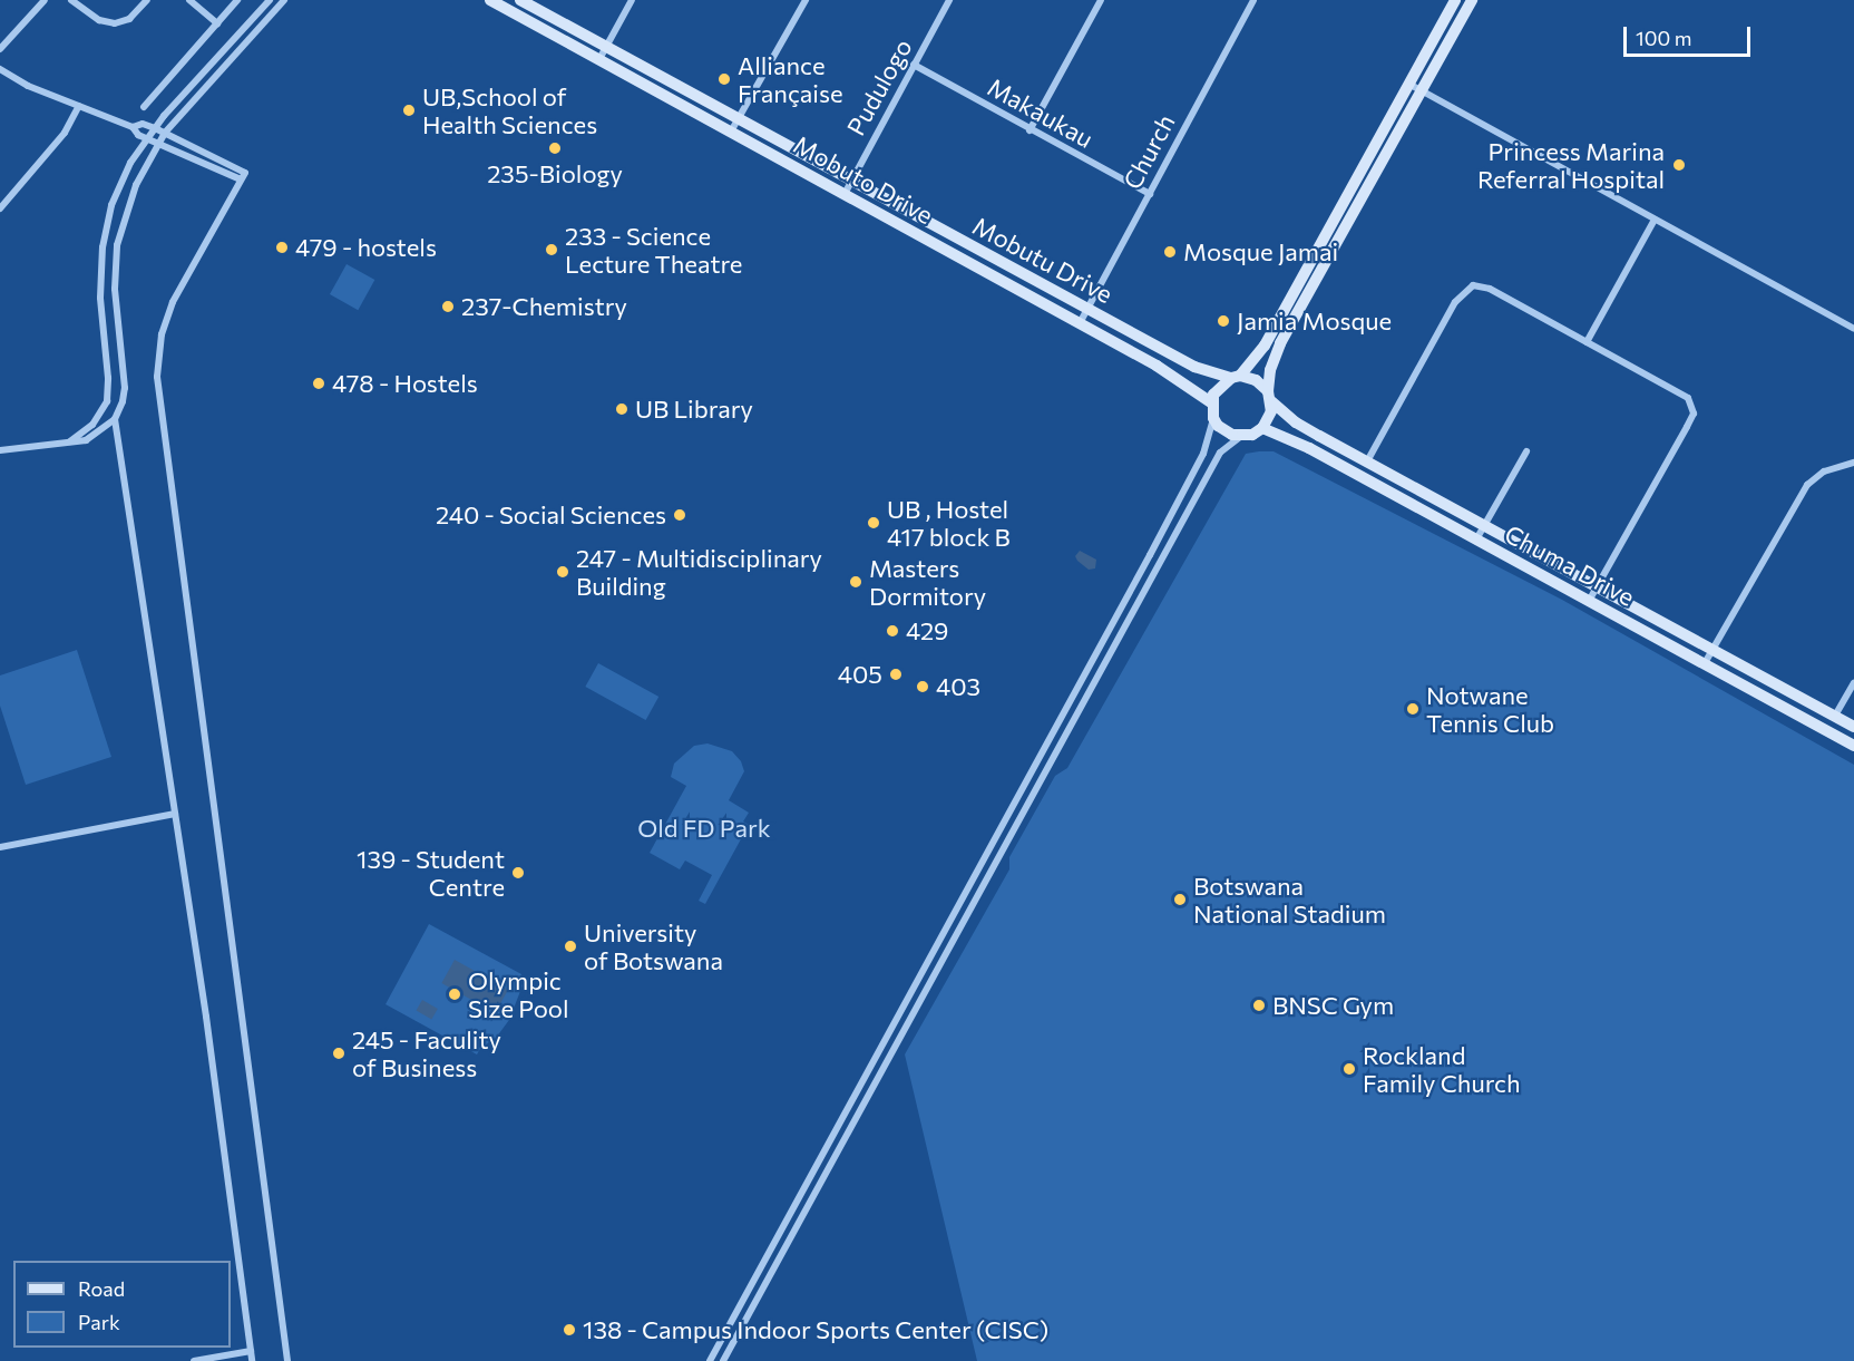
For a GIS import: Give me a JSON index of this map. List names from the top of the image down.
{
  "streets": {
    "main road": ["Mobuto Drive", "Mobutu Drive", "Chuma Drive"],
    "street": ["Pudulogo", "Makaukau", "Church"]
  },
  "crossings": [
    ["Pudulogo", "Makaukau"],
    ["Pudulogo", "Mobuto Drive"],
    ["Pudulogo", "Mobutu Drive"],
    ["Makaukau", "Church"],
    ["Church", "Mobuto Drive"],
    ["Church", "Mobutu Drive"],
    ["Mobuto Drive", "Mobutu Drive"],
    ["Mobuto Drive", "Chuma Drive"],
    ["Mobutu Drive", "Chuma Drive"]
  ],
  "parks": ["Old FD Park"],
  "places": [
    "Alliance Française",
    "UB,School of Health Sciences",
    "235-Biology",
    "Princess Marina Referral Hospital",
    "479 - hostels",
    "233 - Science Lecture Theatre",
    "Mosque Jamai",
    "237-Chemistry",
    "Jamia Mosque",
    "478 - Hostels",
    "UB Library",
    "240 - Social Sciences",
    "UB , Hostel 417 block B",
    "247 - Multidisciplinary Building",
    "Masters Dormitory",
    "429",
    "405",
    "403",
    "Notwane Tennis Club",
    "139 - Student Centre",
    "Botswana National Stadium",
    "University of Botswana",
    "Olympic Size Pool",
    "BNSC Gym",
    "245 - Faculity of Business",
    "Rockland Family Church",
    "138 - Campus Indoor Sports Center (CISC)"
  ],
  "legend": ["Road", "Park"],
  "scale_bar": "100 m"
}
